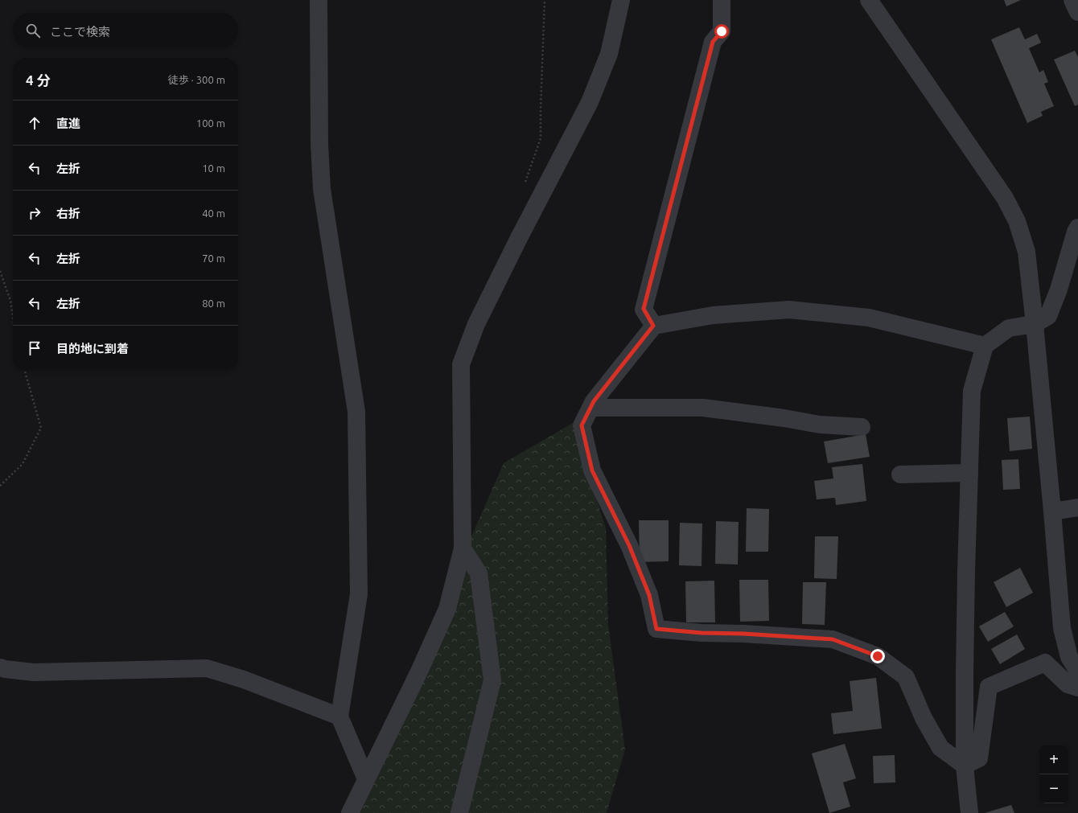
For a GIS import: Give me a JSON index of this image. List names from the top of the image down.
{
  "page": {
    "search": "ここで検索",
    "heading": ["4 分", "徒歩 · 300 m"],
    "list": [
      ["直進", "100 m"],
      ["左折", "10 m"],
      ["右折", "40 m"],
      ["左折", "70 m"],
      ["左折", "80 m"],
      "目的地に到着"
    ],
    "map_buttons": ["+", "−"]
  }
}
